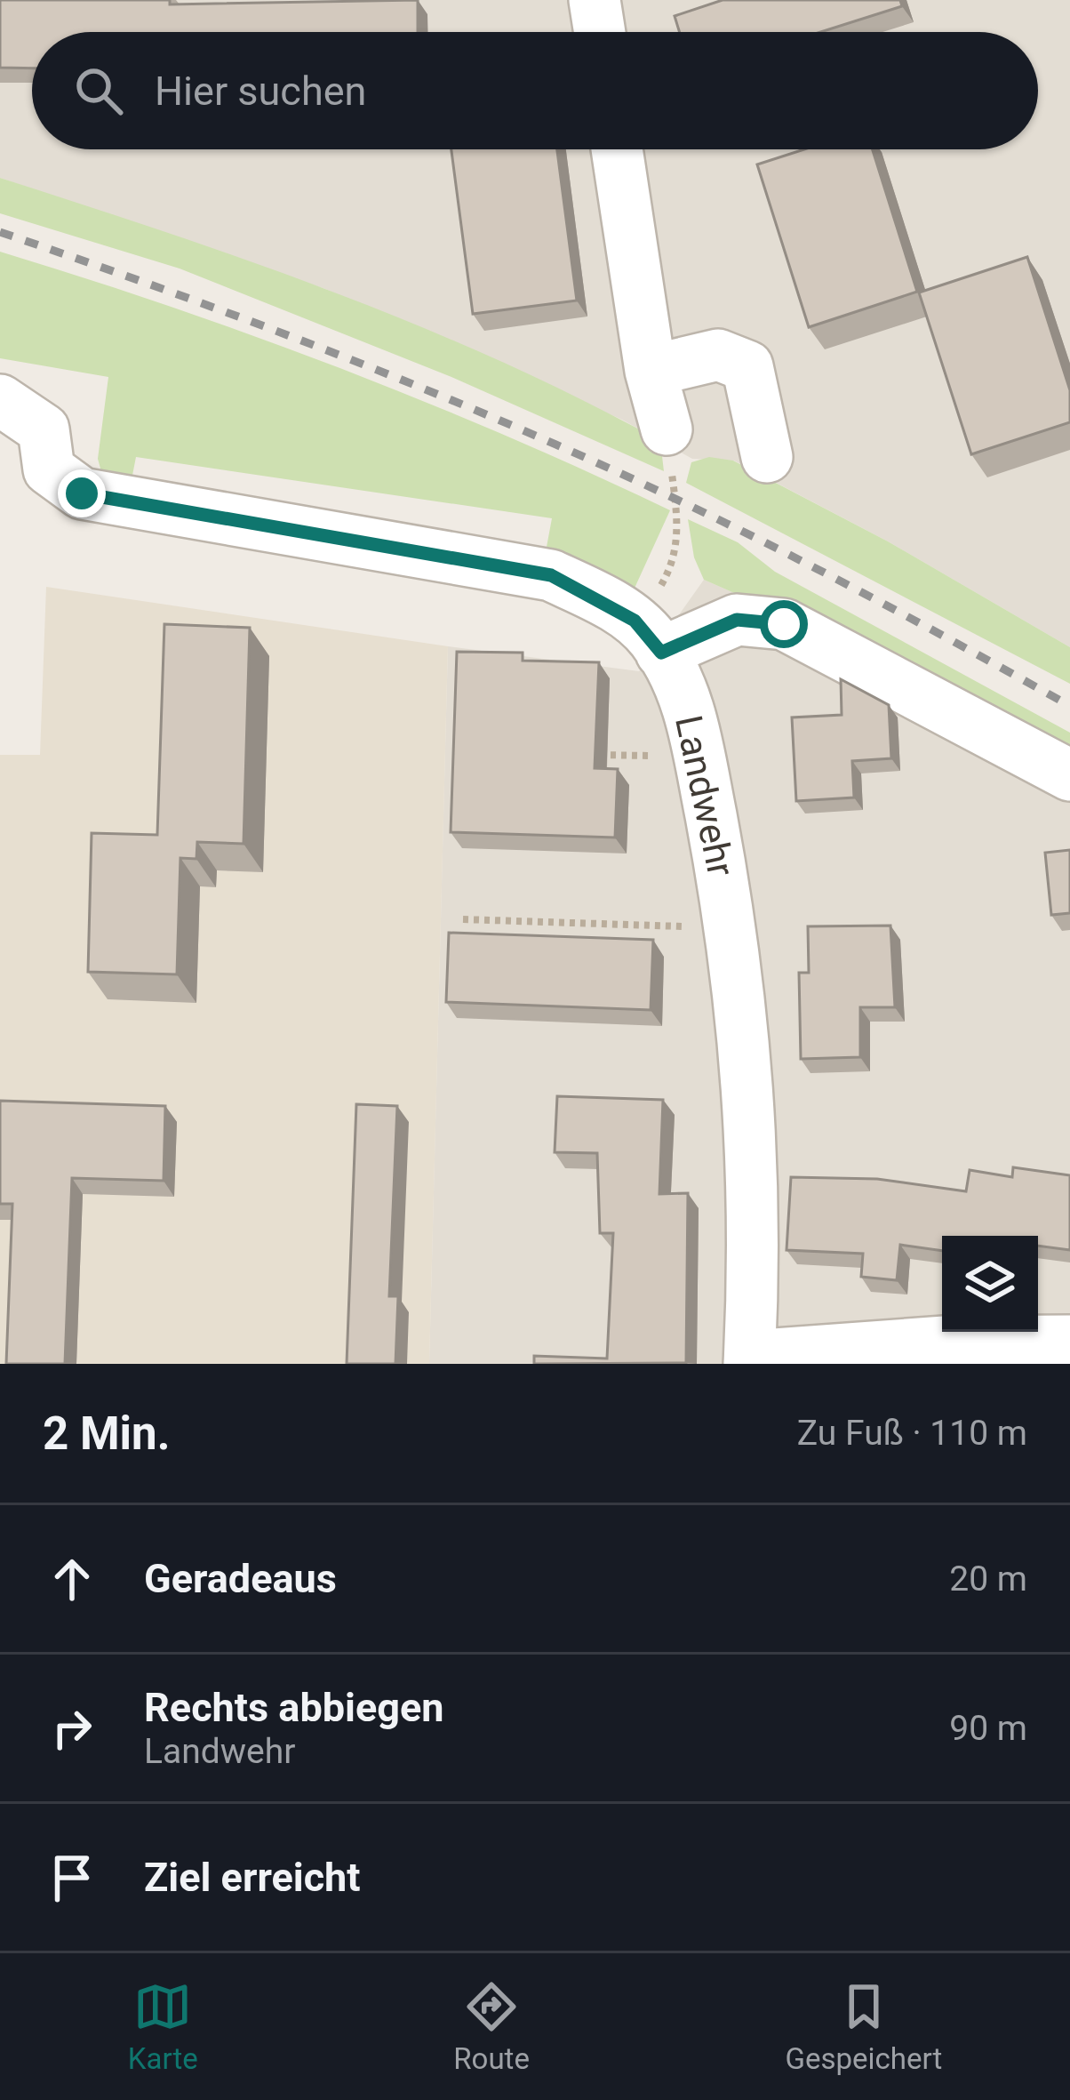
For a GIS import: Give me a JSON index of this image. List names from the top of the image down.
{
  "streets": {
    "street": ["Landwehr"]
  },
  "page": {
    "search": "Hier suchen",
    "heading": ["2 Min.", "Zu Fuß · 110 m"],
    "list": [
      ["Geradeaus", "20 m"],
      ["Rechts abbiegen", "Landwehr", "90 m"],
      "Ziel erreicht"
    ],
    "nav": ["Karte", "Route", "Gespeichert"]
  }
}
